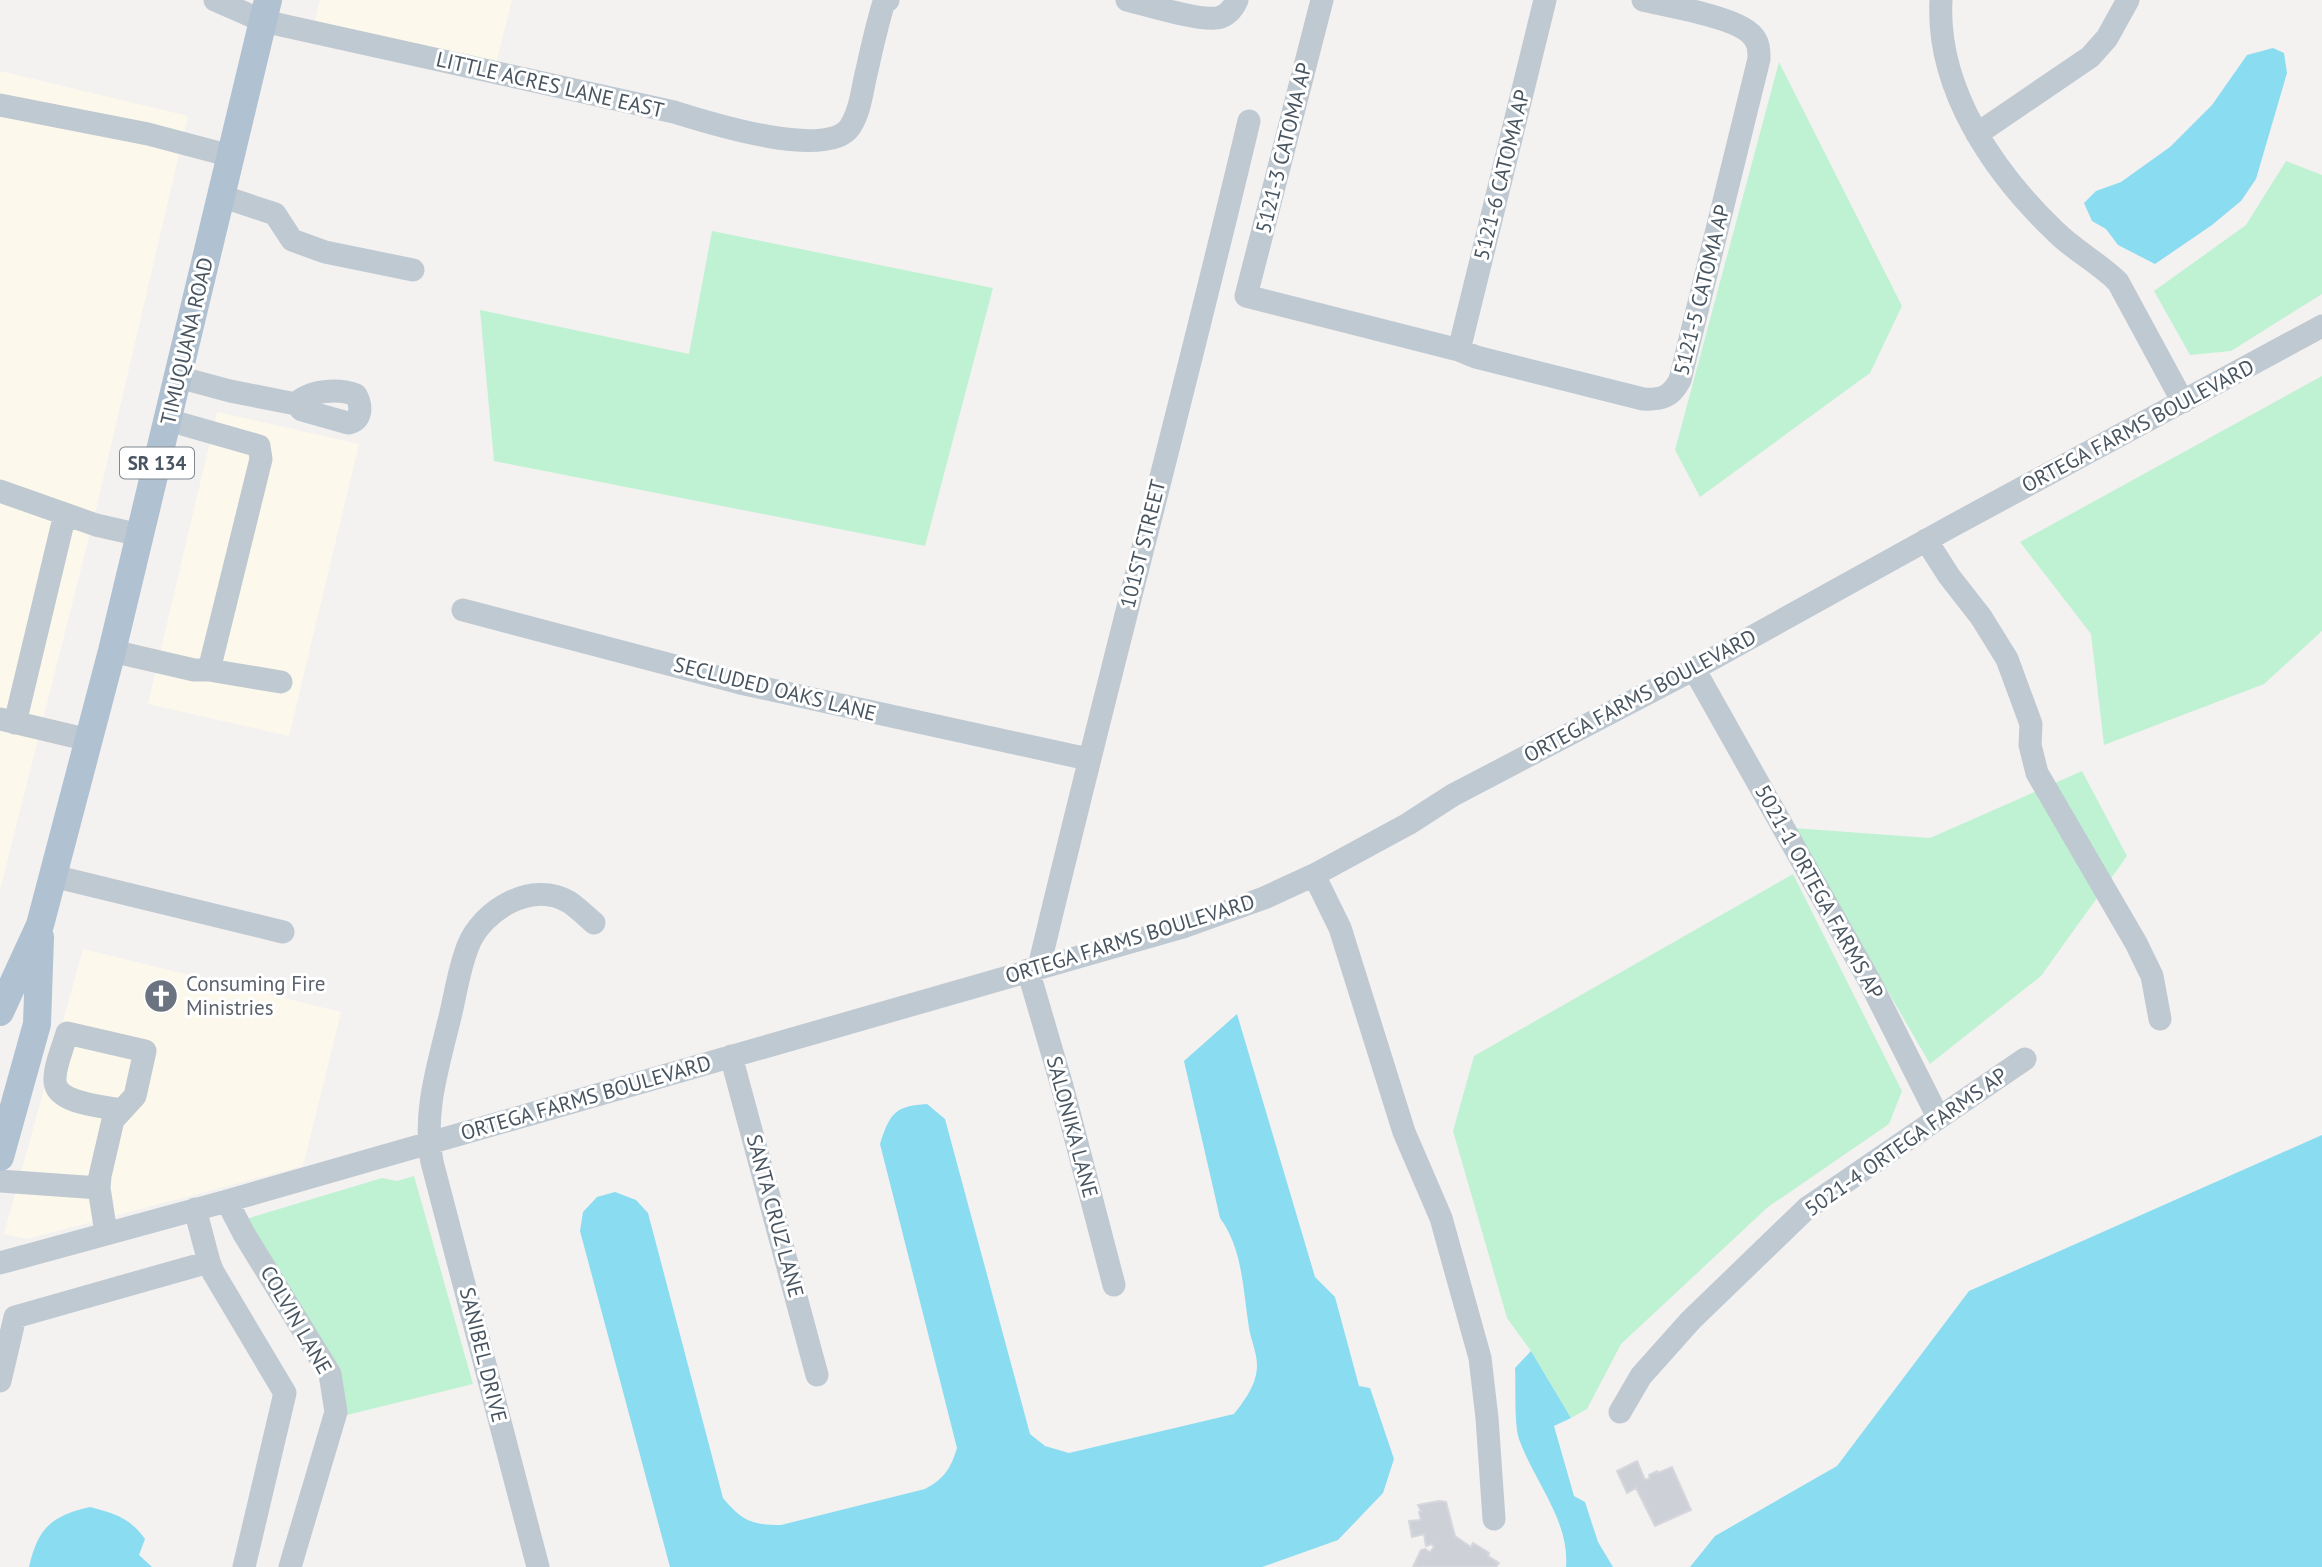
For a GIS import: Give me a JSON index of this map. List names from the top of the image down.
{
  "streets": {
    "main road": ["TIMUQUANA ROAD", "SR 134"],
    "street": [
      "LITTLE ACRES LANE EAST",
      "5121-3 CATOMA AP",
      "5121-6 CATOMA AP",
      "5121-5 CATOMA AP",
      "ORTEGA FARMS BOULEVARD",
      "101ST STREET",
      "SECLUDED OAKS LANE",
      "5021-1 ORTEGA FARMS AP",
      "SALONIKA LANE",
      "5021-4 ORTEGA FARMS AP",
      "SANTA CRUZ LANE",
      "COLVIN LANE",
      "SANIBEL DRIVE"
    ]
  },
  "crossings": [
    ["LITTLE ACRES LANE EAST", "TIMUQUANA ROAD"],
    ["5121-3 CATOMA AP", "5121-5 CATOMA AP"],
    ["5121-6 CATOMA AP", "5121-5 CATOMA AP"],
    ["ORTEGA FARMS BOULEVARD", "101ST STREET"],
    ["ORTEGA FARMS BOULEVARD", "5021-1 ORTEGA FARMS AP"],
    ["ORTEGA FARMS BOULEVARD", "SALONIKA LANE"],
    ["ORTEGA FARMS BOULEVARD", "SANTA CRUZ LANE"],
    ["ORTEGA FARMS BOULEVARD", "COLVIN LANE"],
    ["ORTEGA FARMS BOULEVARD", "SANIBEL DRIVE"],
    ["101ST STREET", "SECLUDED OAKS LANE"],
    ["101ST STREET", "SALONIKA LANE"],
    ["5021-1 ORTEGA FARMS AP", "5021-4 ORTEGA FARMS AP"]
  ],
  "places": {
    "church": ["Consuming Fire Ministries"]
  }
}
